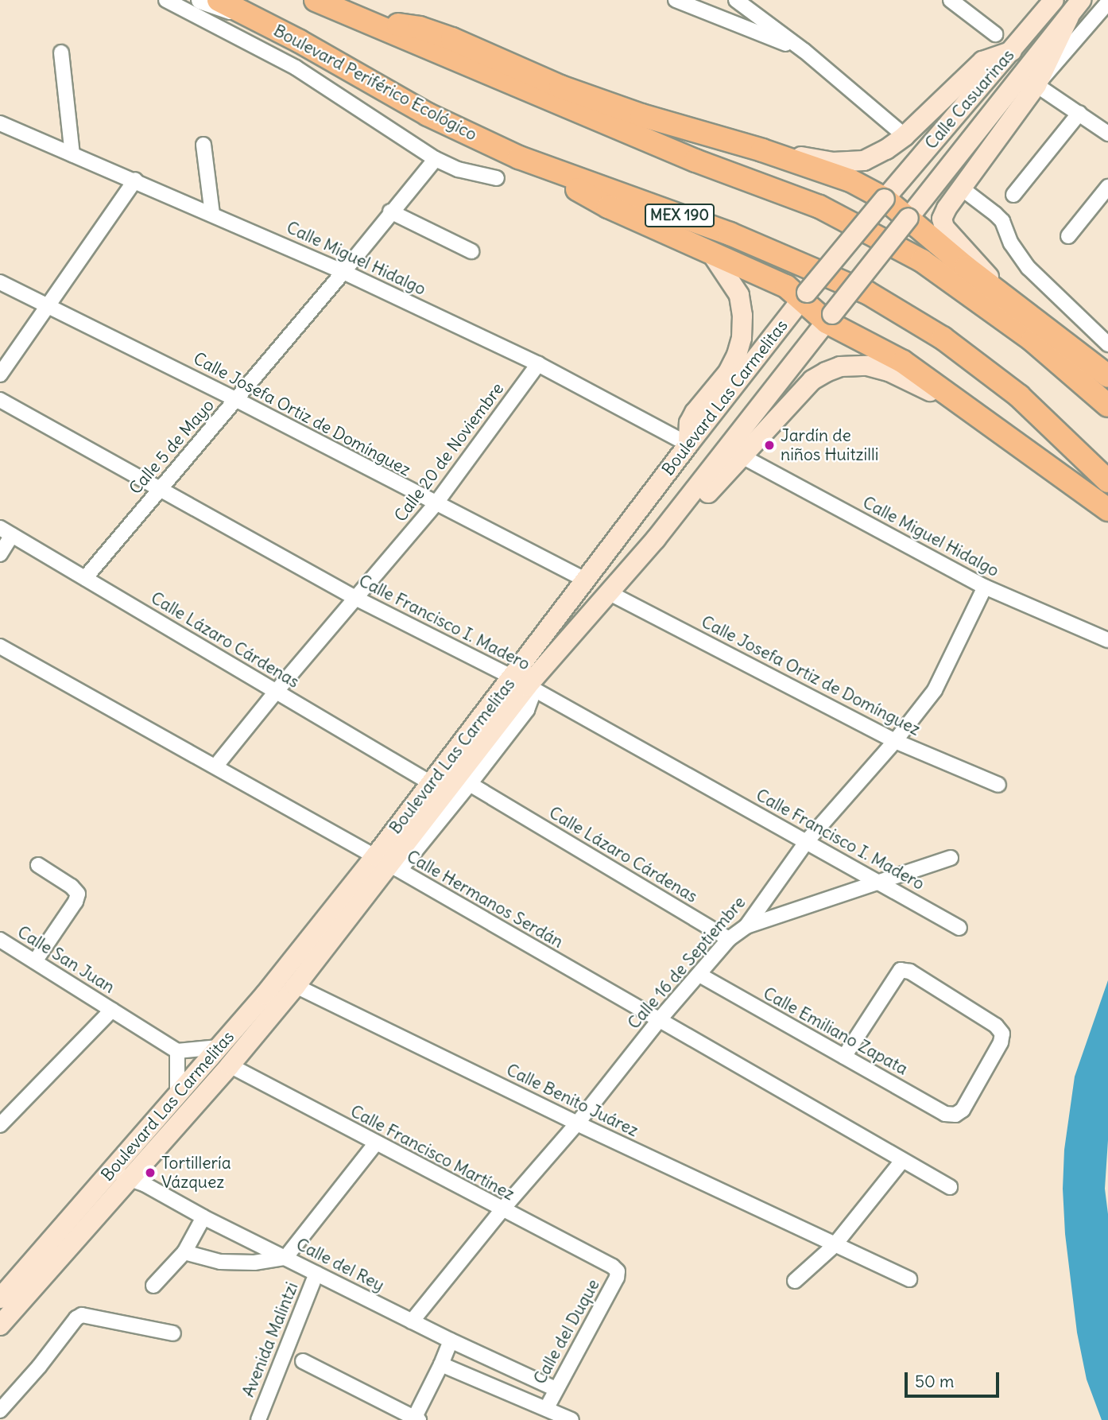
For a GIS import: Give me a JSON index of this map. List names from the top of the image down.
{
  "streets": {
    "highway": ["Boulevard Periférico Ecológico", "MEX 190"],
    "main road": ["Calle Casuarinas", "Boulevard Las Carmelitas"],
    "street": [
      "Calle Miguel Hidalgo",
      "Calle Josefa Ortiz de Domínguez",
      "Calle 5 de Mayo",
      "Calle 20 de Noviembre",
      "Calle Francisco I. Madero",
      "Calle Lázaro Cárdenas",
      "Calle Hermanos Serdán",
      "Calle San Juan",
      "Calle 16 de Septiembre",
      "Calle Emiliano Zapata",
      "Calle Benito Juárez",
      "Calle Francisco Martínez",
      "Calle del Rey",
      "Calle del Duque",
      "Avenida Malintzi"
    ]
  },
  "crossings": [
    ["Calle Casuarinas", "Boulevard Las Carmelitas"],
    ["Calle Miguel Hidalgo", "Boulevard Las Carmelitas"],
    ["Calle Miguel Hidalgo", "Calle 5 de Mayo"],
    ["Calle Miguel Hidalgo", "Calle 20 de Noviembre"],
    ["Calle Miguel Hidalgo", "Calle 16 de Septiembre"],
    ["Boulevard Las Carmelitas", "Calle Josefa Ortiz de Domínguez"],
    ["Boulevard Las Carmelitas", "Calle Francisco I. Madero"],
    ["Boulevard Las Carmelitas", "Calle Lázaro Cárdenas"],
    ["Boulevard Las Carmelitas", "Calle Hermanos Serdán"],
    ["Boulevard Las Carmelitas", "Calle Benito Juárez"],
    ["Boulevard Las Carmelitas", "Calle Francisco Martínez"],
    ["Boulevard Las Carmelitas", "Calle del Rey"],
    ["Calle Josefa Ortiz de Domínguez", "Calle 5 de Mayo"],
    ["Calle Josefa Ortiz de Domínguez", "Calle 20 de Noviembre"],
    ["Calle Josefa Ortiz de Domínguez", "Calle 16 de Septiembre"],
    ["Calle 5 de Mayo", "Calle Francisco I. Madero"],
    ["Calle 5 de Mayo", "Calle Lázaro Cárdenas"],
    ["Calle 20 de Noviembre", "Calle Francisco I. Madero"],
    ["Calle 20 de Noviembre", "Calle Lázaro Cárdenas"],
    ["Calle 20 de Noviembre", "Calle Hermanos Serdán"],
    ["Calle Francisco I. Madero", "Calle 16 de Septiembre"],
    ["Calle Lázaro Cárdenas", "Calle 16 de Septiembre"],
    ["Calle Hermanos Serdán", "Calle 16 de Septiembre"],
    ["Calle 16 de Septiembre", "Calle Emiliano Zapata"],
    ["Calle 16 de Septiembre", "Calle Benito Juárez"],
    ["Calle 16 de Septiembre", "Calle Francisco Martínez"],
    ["Calle 16 de Septiembre", "Calle del Rey"],
    ["Calle Francisco Martínez", "Calle del Duque"],
    ["Calle del Rey", "Calle del Duque"],
    ["Calle del Rey", "Avenida Malintzi"]
  ],
  "places": ["Jardín de niños Huitzilli", "Tortillería Vázquez"],
  "scale_bar": "50 m"
}
